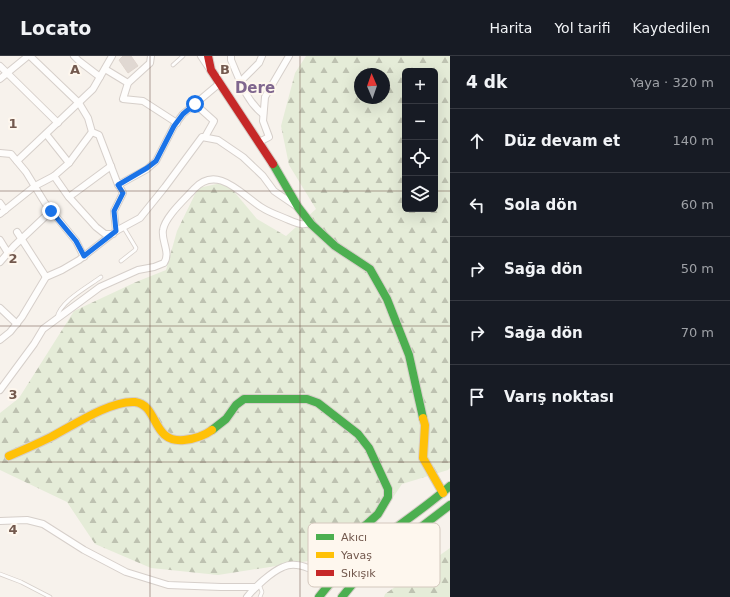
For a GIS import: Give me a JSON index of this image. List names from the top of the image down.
{
  "districts": ["Dere"],
  "legend": ["Akıcı", "Yavaş", "Sıkışık"],
  "north": "top",
  "page": {
    "header": "Locato",
    "nav": ["Harita", "Yol tarifi", "Kaydedilen"],
    "heading": ["4 dk", "Yaya · 320 m"],
    "map_buttons": ["+", "−"],
    "list": [
      ["Düz devam et", "140 m"],
      ["Sola dön", "60 m"],
      ["Sağa dön", "50 m"],
      ["Sağa dön", "70 m"],
      "Varış noktası"
    ]
  },
  "grid": {
    "columns": ["A", "B"],
    "rows": [
      "1",
      "2",
      "3",
      "4"
    ]
  }
}
